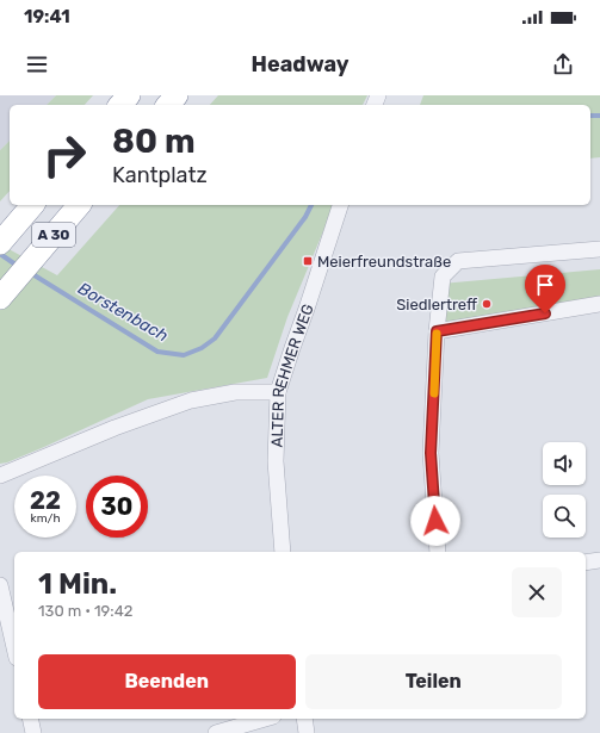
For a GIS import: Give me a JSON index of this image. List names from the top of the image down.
{
  "streets": {
    "highway": ["A 30"],
    "street": ["ALTER REHMER WEG"]
  },
  "water": ["Borstenbach"],
  "places": {
    "transit": ["Meierfreundstraße"],
    "other": ["Siedlertreff"]
  },
  "page": {
    "status": "19:41",
    "header": "Headway",
    "turn": ["80 m", "Kantplatz"],
    "speed": "22 km/h",
    "limit": "30",
    "heading": ["1 Min.", "130 m · 19:42"],
    "buttons": ["Beenden", "Teilen"]
  }
}
